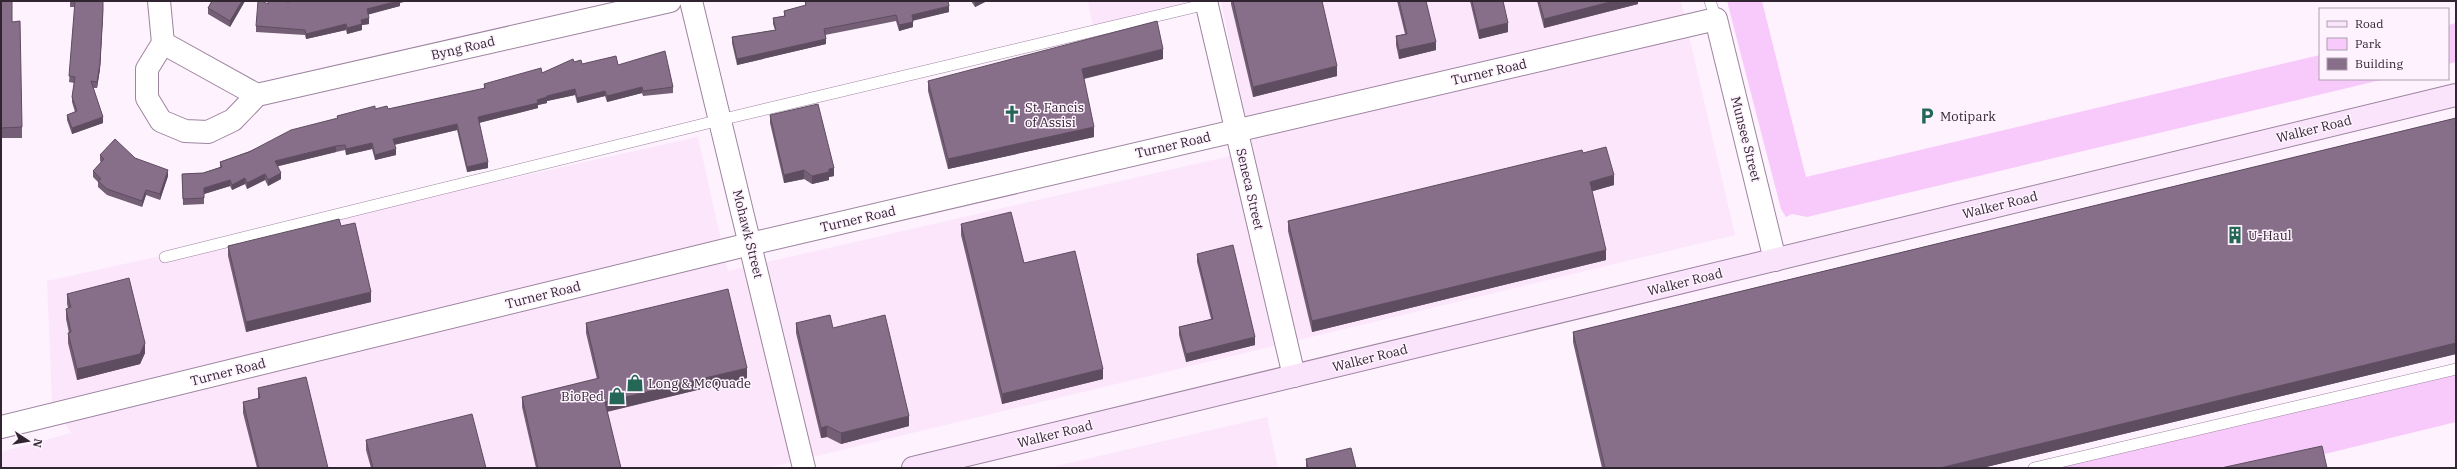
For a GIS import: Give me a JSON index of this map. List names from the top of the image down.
{
  "streets": {
    "main road": ["Walker Road"],
    "street": [
      "Byng Road",
      "Turner Road",
      "Munsee Street",
      "Seneca Street",
      "Mohawk Street"
    ]
  },
  "crossings": [
    ["Turner Road", "Munsee Street"],
    ["Turner Road", "Seneca Street"],
    ["Turner Road", "Mohawk Street"],
    ["Walker Road", "Munsee Street"],
    ["Walker Road", "Seneca Street"]
  ],
  "places": {
    "church": ["St. Fancis of Assisi"],
    "parking": ["Motipark"],
    "building": ["U-Haul"],
    "shop": ["Long & McQuade", "BioPed"]
  },
  "legend": ["Road", "Park", "Building"],
  "north": "right"
}
